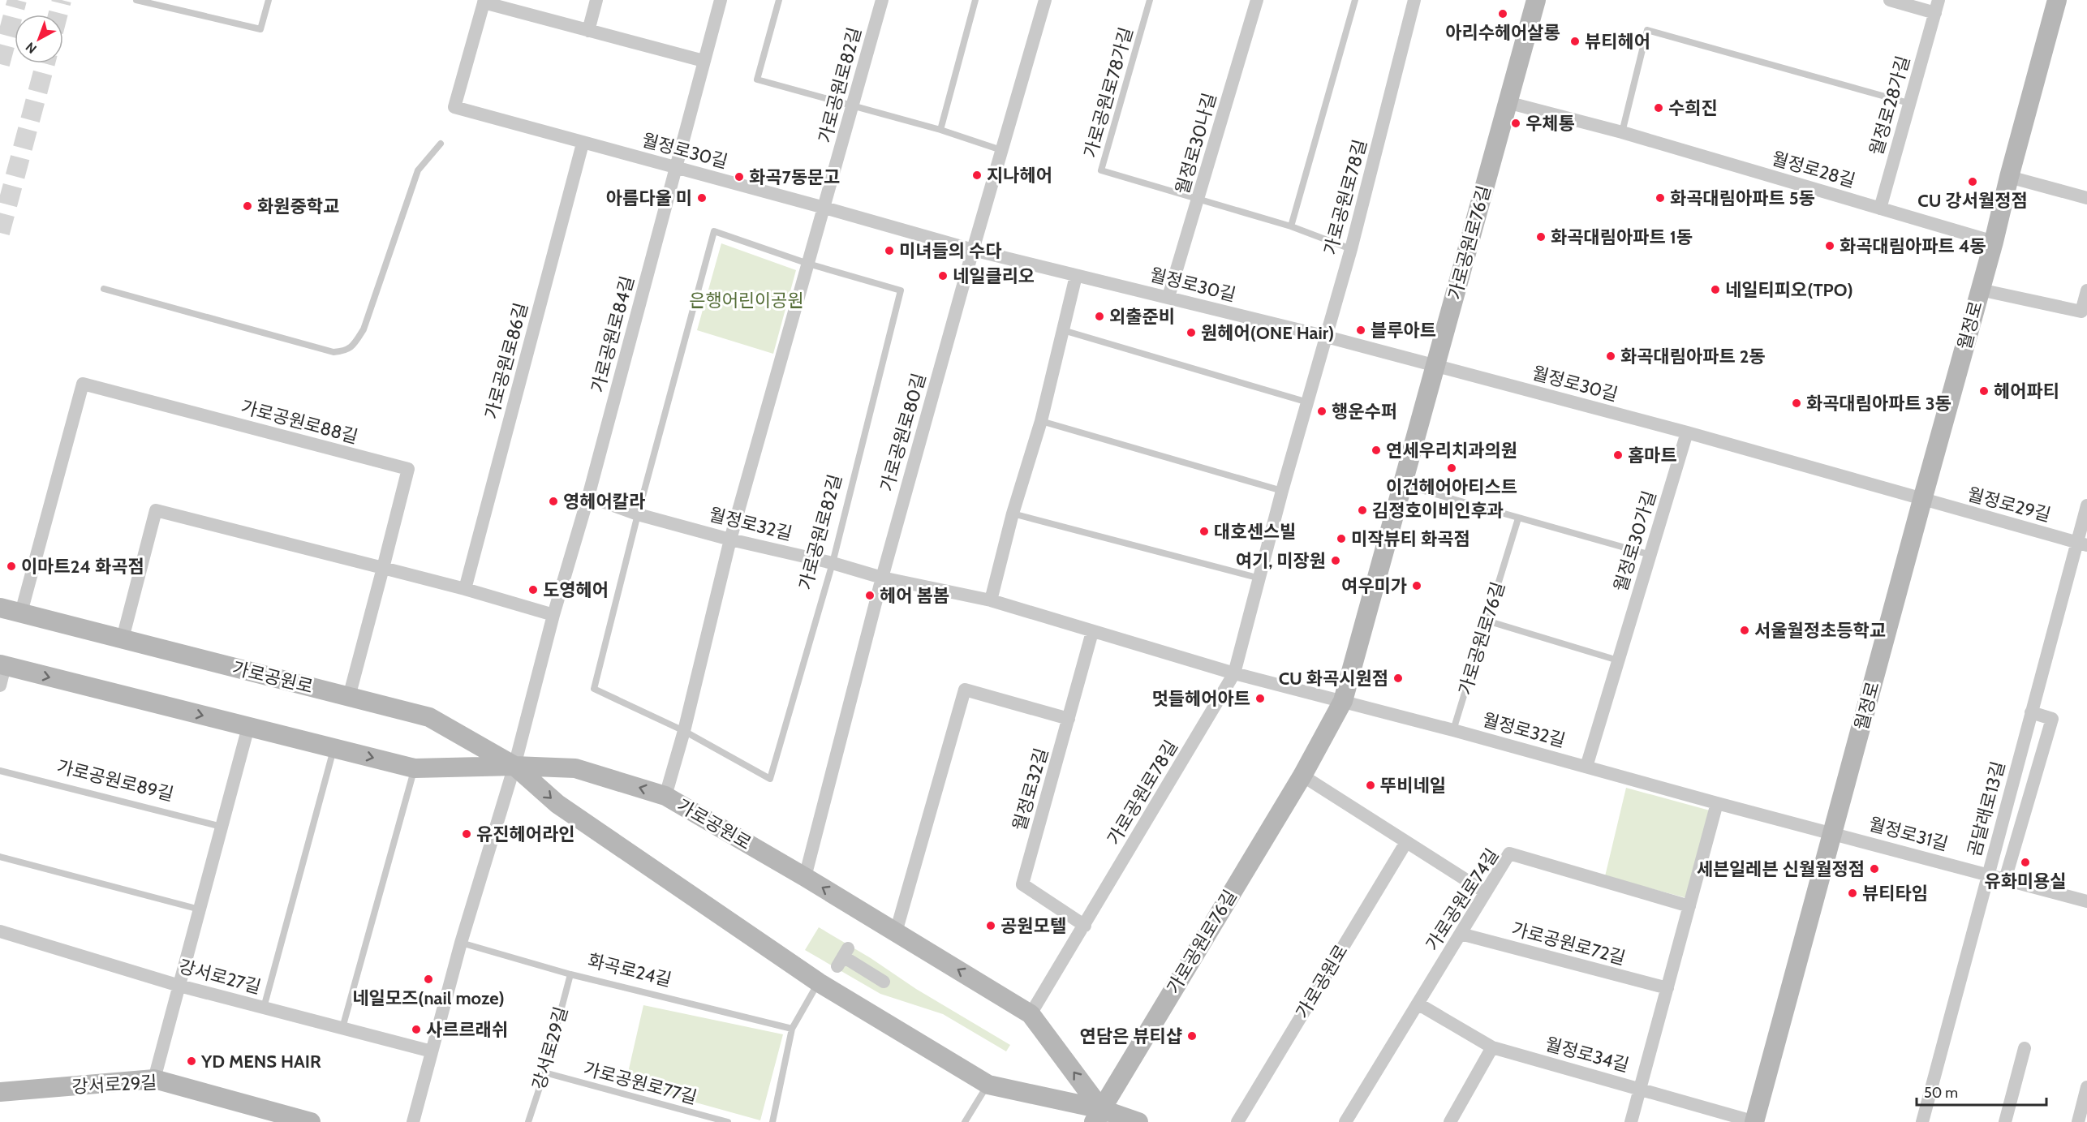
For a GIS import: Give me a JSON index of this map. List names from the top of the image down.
{
  "streets": {
    "street": [
      "가로공원로82길",
      "월정로28가길",
      "월정로30나길",
      "월정로30길",
      "월정로28길",
      "가로공원로78길",
      "가로공원로76길",
      "월정로",
      "가로공원로84길",
      "가로공원로86길",
      "가로공원로88길",
      "가로공원로80길",
      "월정로29길",
      "월정로32길",
      "월정로30가길",
      "가로공원로",
      "곰달래로13길",
      "월정로31길",
      "가로공원로74길",
      "가로공원로72길",
      "강서로27길",
      "강서로29길",
      "월정로34길"
    ],
    "lane": [
      "가로공원로78가길",
      "가로공원로89길",
      "화곡로24길",
      "가로공원로77길"
    ]
  },
  "crossings": [
    ["가로공원로82길", "월정로30길"],
    ["가로공원로82길", "월정로32길"],
    ["가로공원로82길", "가로공원로"],
    ["가로공원로78가길", "월정로30나길"],
    ["가로공원로78가길", "가로공원로78길"],
    ["월정로28가길", "월정로28길"],
    ["월정로30나길", "월정로30길"],
    ["월정로30길", "가로공원로78길"],
    ["월정로30길", "가로공원로76길"],
    ["월정로30길", "월정로"],
    ["월정로30길", "가로공원로84길"],
    ["월정로30길", "가로공원로86길"],
    ["월정로30길", "가로공원로80길"],
    ["월정로30길", "월정로29길"],
    ["월정로30길", "월정로30가길"],
    ["월정로28길", "가로공원로76길"],
    ["월정로28길", "월정로"],
    ["가로공원로78길", "월정로32길"],
    ["가로공원로78길", "가로공원로"],
    ["가로공원로76길", "월정로32길"],
    ["가로공원로76길", "가로공원로"],
    ["월정로", "월정로29길"],
    ["월정로", "월정로32길"],
    ["월정로", "월정로31길"],
    ["월정로", "월정로34길"],
    ["가로공원로84길", "월정로32길"],
    ["가로공원로84길", "가로공원로"],
    ["가로공원로88길", "가로공원로"],
    ["가로공원로80길", "월정로32길"],
    ["가로공원로80길", "가로공원로"],
    ["월정로29길", "곰달래로13길"],
    ["월정로32길", "월정로30가길"],
    ["월정로32길", "월정로31길"],
    ["곰달래로13길", "월정로31길"],
    ["가로공원로74길", "가로공원로72길"],
    ["가로공원로74길", "월정로34길"],
    ["화곡로24길", "강서로29길"],
    ["강서로29길", "가로공원로77길"]
  ],
  "parks": ["은행어린이공원"],
  "places": [
    "아리수헤어살롱",
    "뷰티헤어",
    "수희진",
    "우체통",
    "지나헤어",
    "화곡7동문고",
    "CU 강서월정점",
    "아름다울 미",
    "화곡대림아파트 5동",
    "화원중학교",
    "화곡대림아파트 1동",
    "화곡대림아파트 4동",
    "미녀들의 수다",
    "네일클리오",
    "네일티피오(TPO)",
    "외출준비",
    "블루아트",
    "원헤어(ONE Hair)",
    "화곡대림아파트 2동",
    "헤어파티",
    "화곡대림아파트 3동",
    "행운수퍼",
    "연세우리치과의원",
    "홈마트",
    "이건헤어아티스트",
    "영헤어칼라",
    "김정호이비인후과",
    "대호센스빌",
    "미작뷰티 화곡점",
    "여기, 미장원",
    "이마트24 화곡점",
    "여우미가",
    "도영헤어",
    "헤어 봄봄",
    "서울월정초등학교",
    "CU 화곡시원점",
    "멋들헤어아트",
    "뚜비네일",
    "유진헤어라인",
    "유화미용실",
    "세븐일레븐 신월월정점",
    "뷰티타임",
    "공원모텔",
    "네일모즈(nail moze)",
    "사르르래쉬",
    "연담은 뷰티샵",
    "YD MENS HAIR"
  ],
  "scale_bar": "50 m",
  "north": "bottom left"
}
